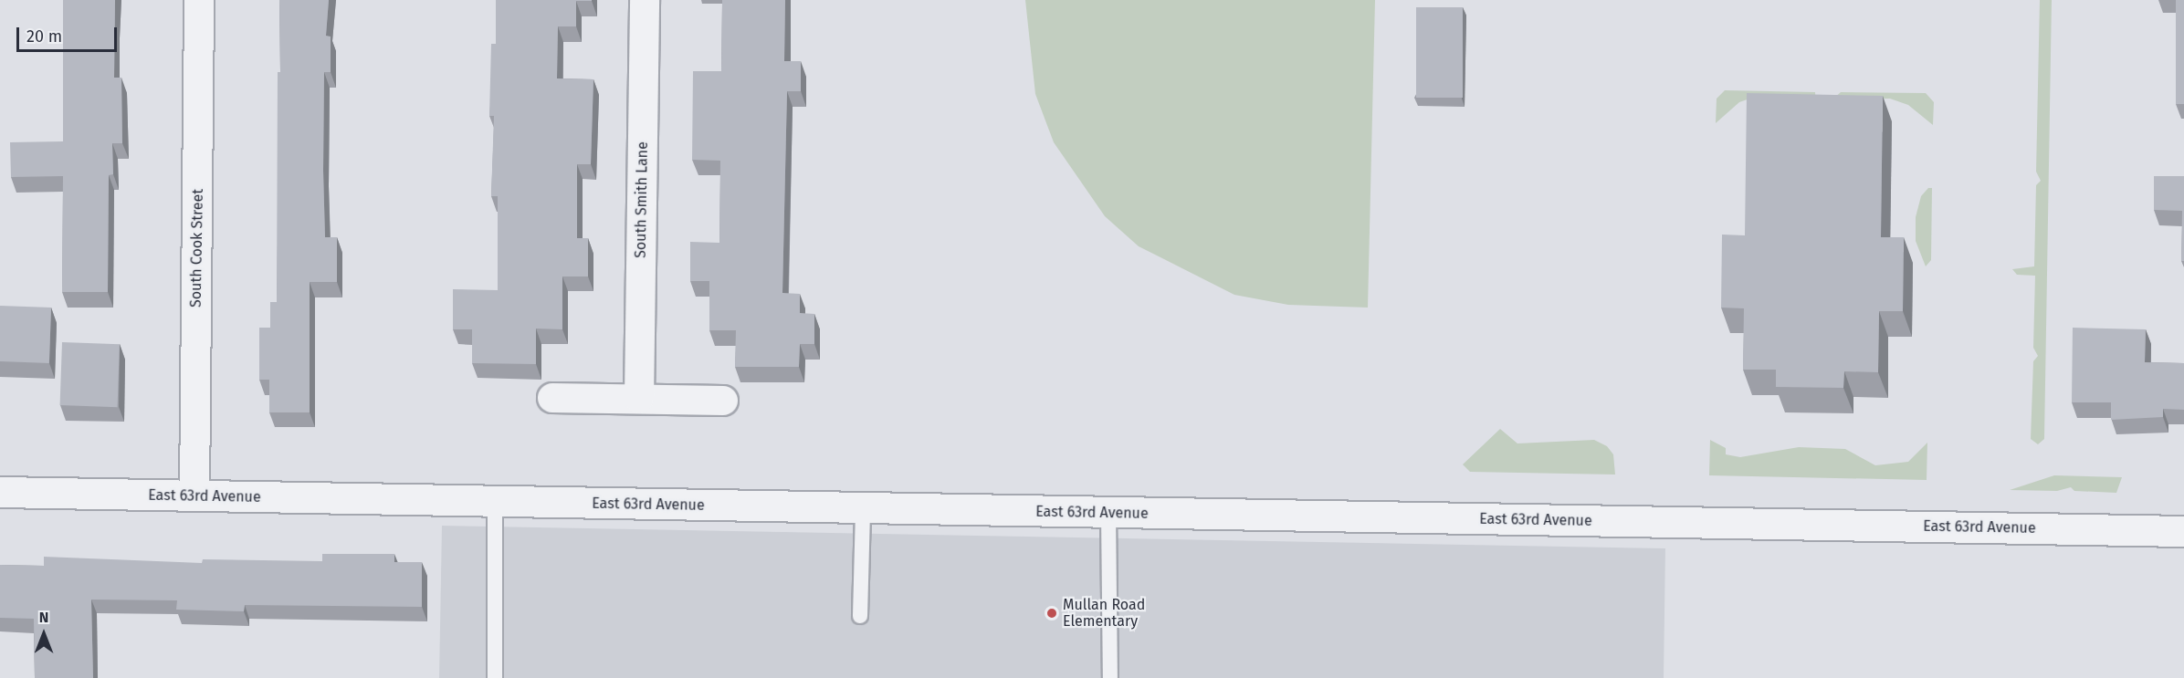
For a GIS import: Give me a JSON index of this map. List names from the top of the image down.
{
  "streets": {
    "street": ["South Smith Lane", "South Cook Street", "East 63rd Avenue"]
  },
  "crossings": [
    ["South Cook Street", "East 63rd Avenue"]
  ],
  "places": ["Mullan Road Elementary"],
  "scale_bar": "20 m",
  "north": "top"
}
